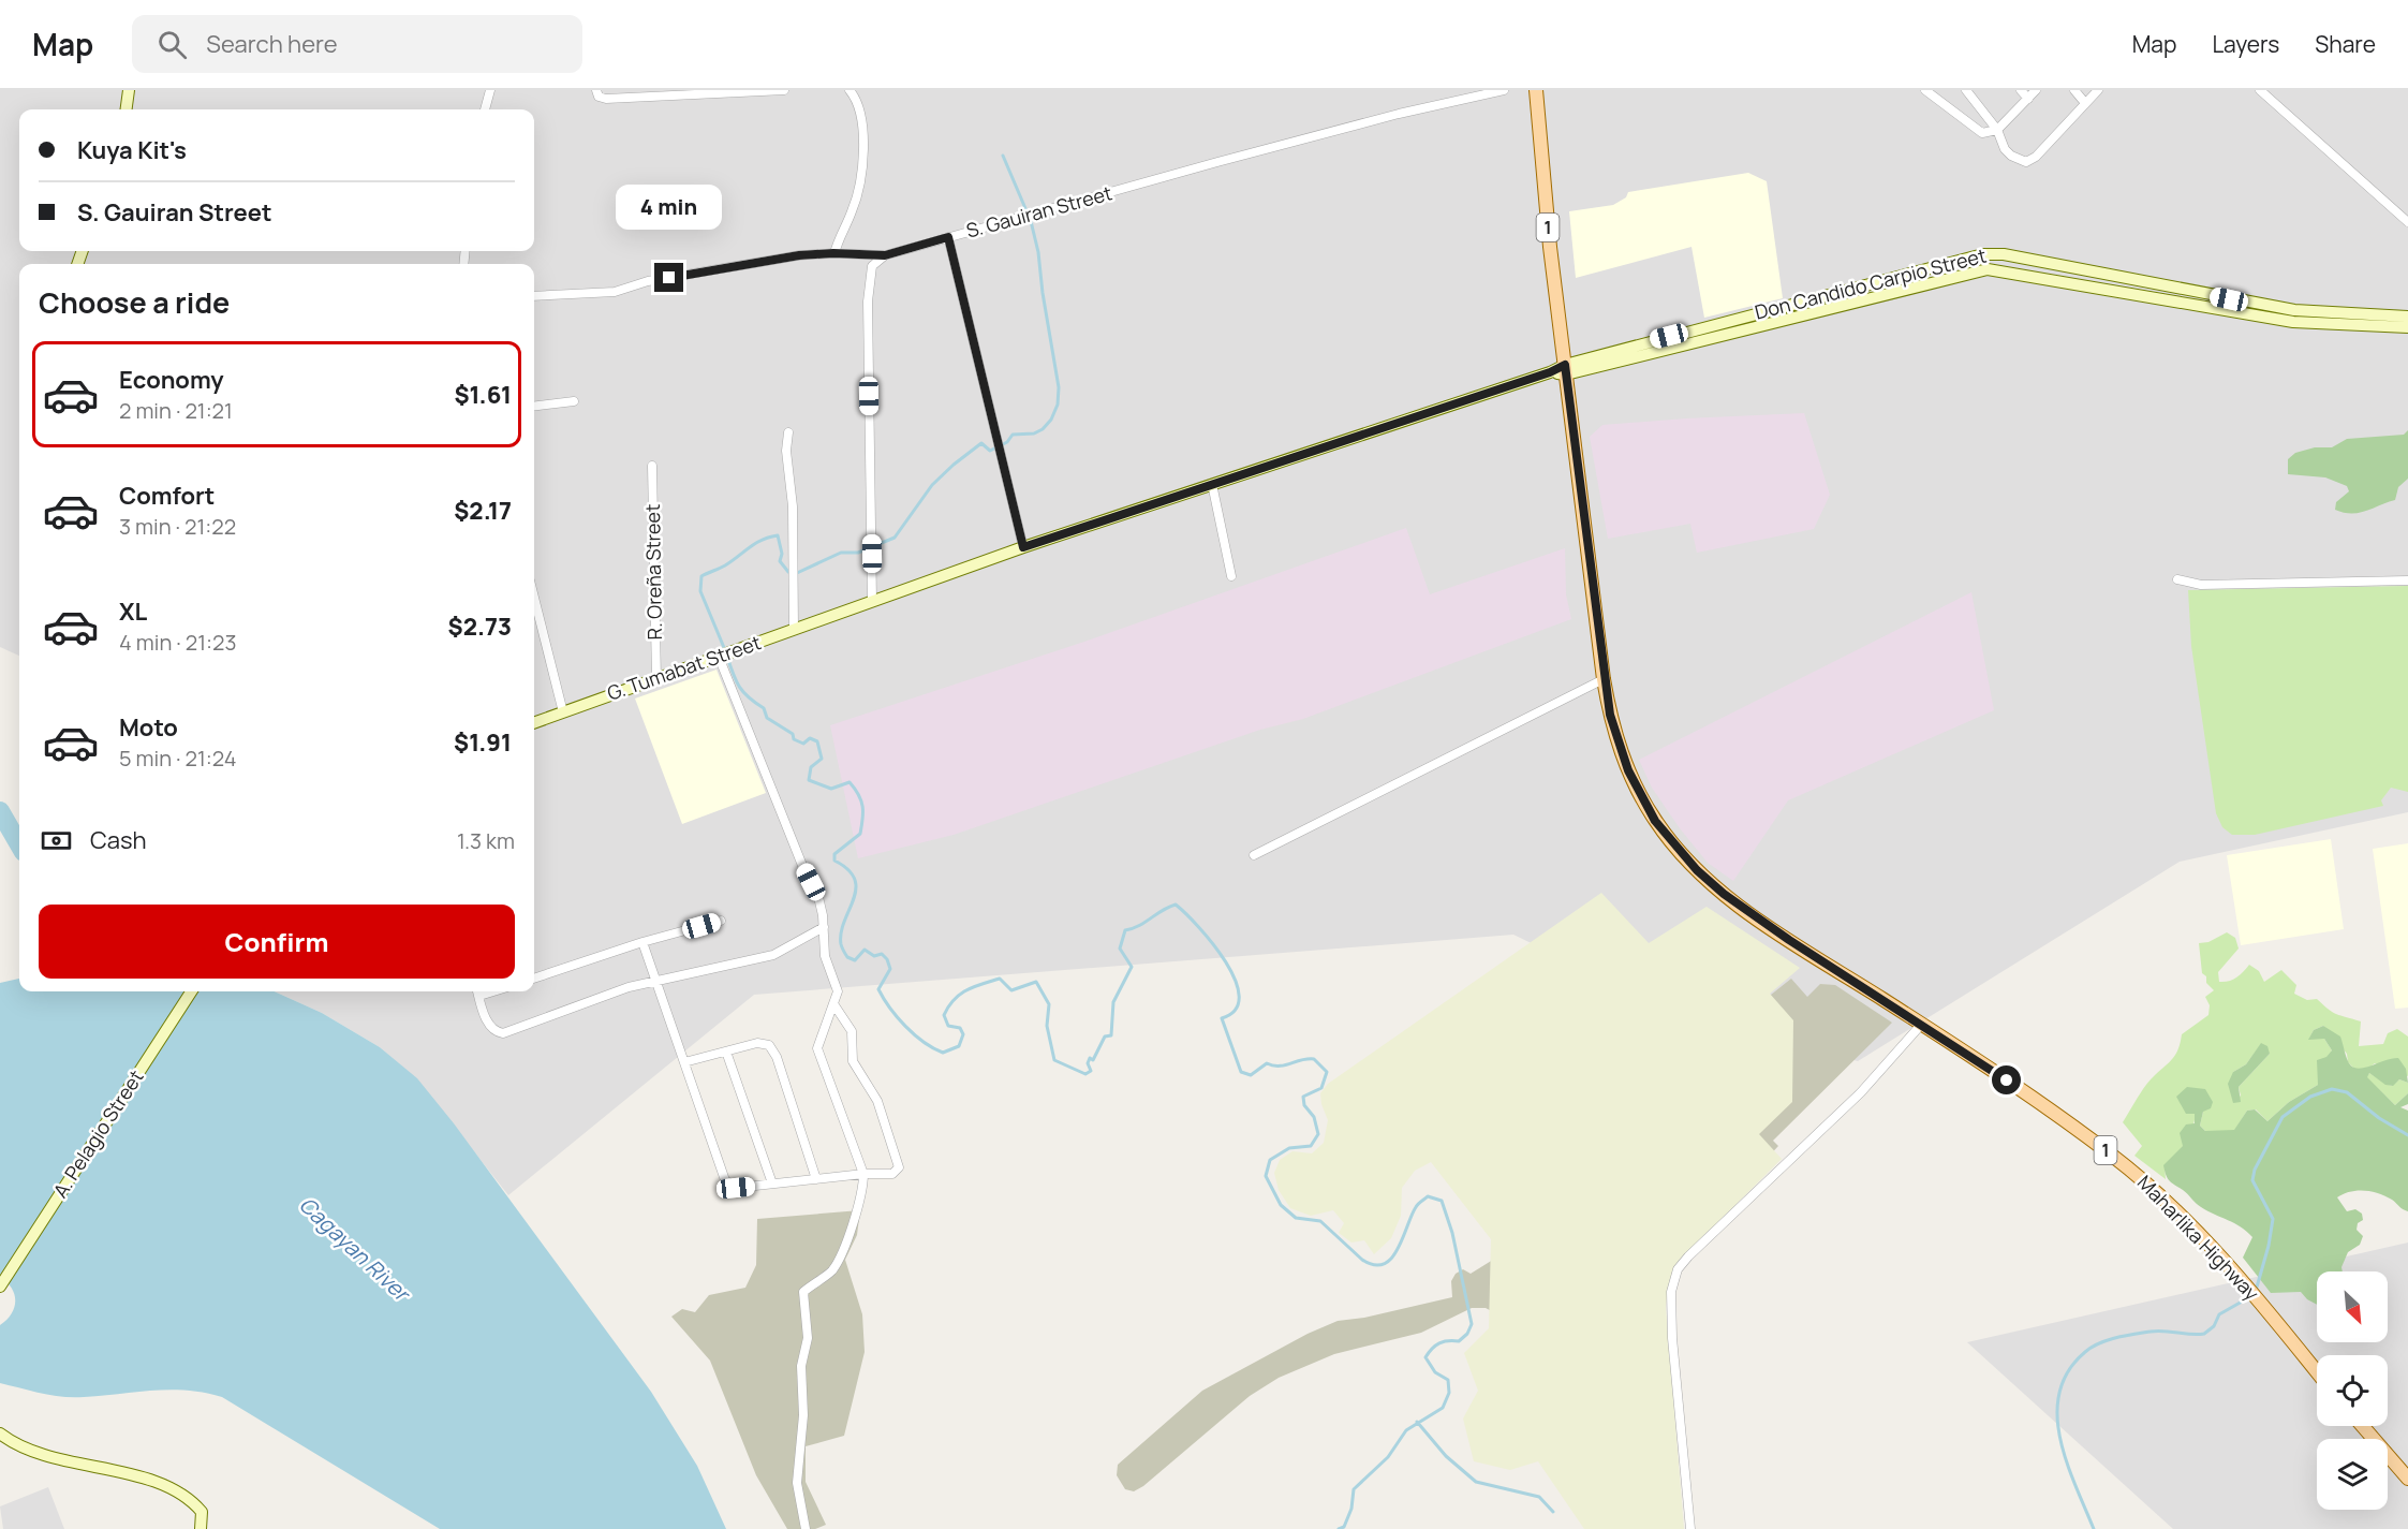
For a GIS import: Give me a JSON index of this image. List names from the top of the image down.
{
  "streets": {
    "main road": ["1", "Maharlika Highway"],
    "street": [
      "S. Gauiran Street",
      "Don Candido Carpio Street",
      "R. Oreña Street",
      "G. Tumabat Street",
      "A. Pelagio Street"
    ]
  },
  "crossings": [
    ["Don Candido Carpio Street", "G. Tumabat Street"],
    ["Don Candido Carpio Street", "Maharlika Highway"],
    ["R. Oreña Street", "G. Tumabat Street"],
    ["G. Tumabat Street", "Maharlika Highway"]
  ],
  "water": ["Cagayan River"],
  "north": "bottom right",
  "page": {
    "header": "Map",
    "search": "Search here",
    "nav": ["Map", "Layers", "Share"],
    "banner": ["Kuya Kit's", "S. Gauiran Street"],
    "bubble": "4 min",
    "heading": "Choose a ride",
    "list": [
      {
        "name": "Economy",
        "note": "2 min · 21:21",
        "value": "$1.61"
      },
      {
        "name": "Comfort",
        "note": "3 min · 21:22",
        "value": "$2.17"
      },
      {
        "name": "XL",
        "note": "4 min · 21:23",
        "value": "$2.73"
      },
      {
        "name": "Moto",
        "note": "5 min · 21:24",
        "value": "$1.91"
      }
    ],
    "pay": ["Cash", "1.3 km"],
    "buttons": "Confirm"
  }
}
